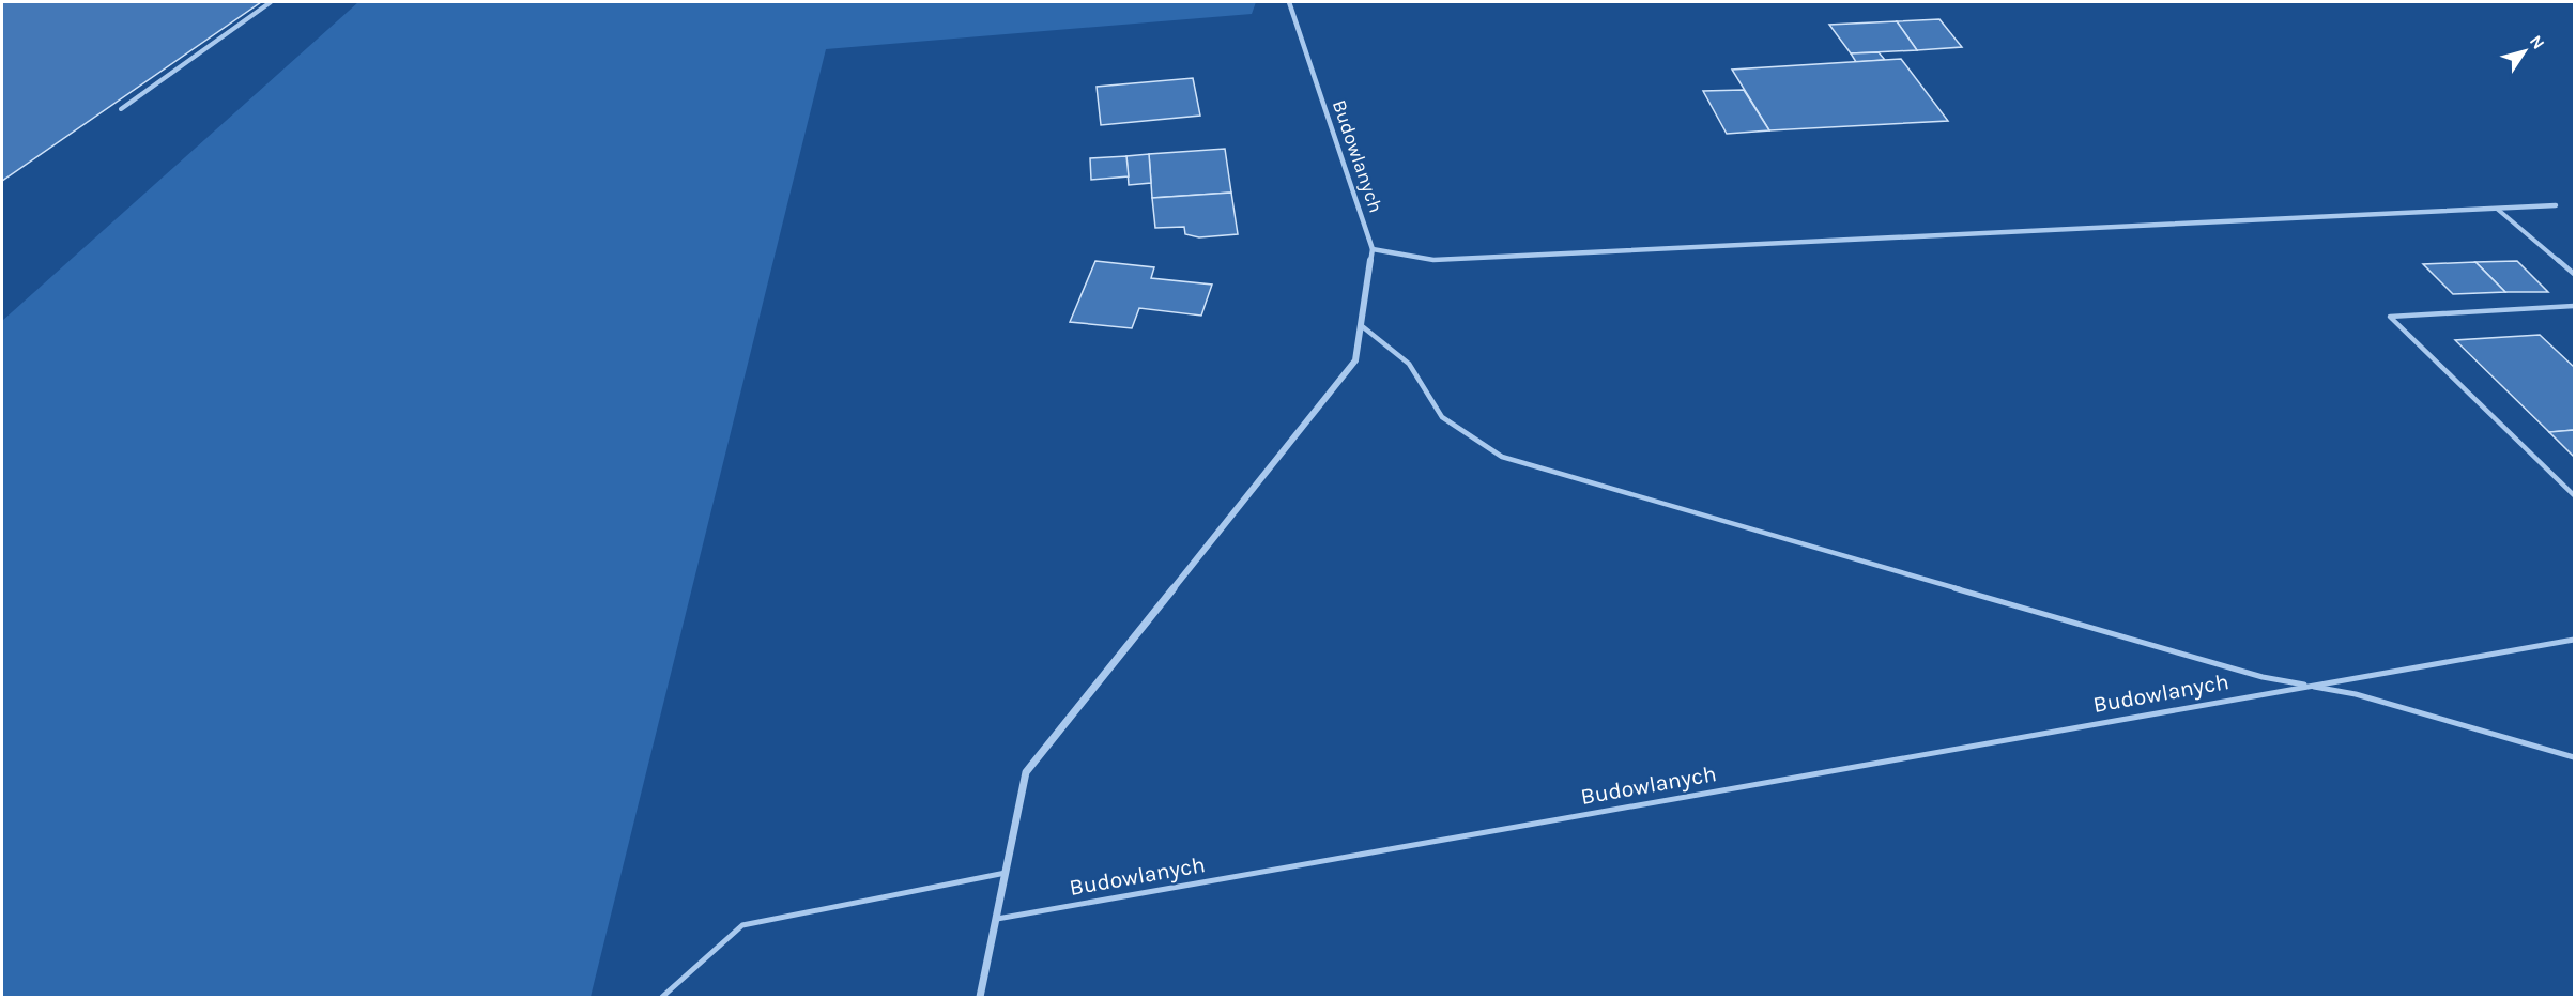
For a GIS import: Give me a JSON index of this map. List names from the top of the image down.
{
  "streets": {
    "street": ["Budowlanych"]
  },
  "north": "top right"
}
